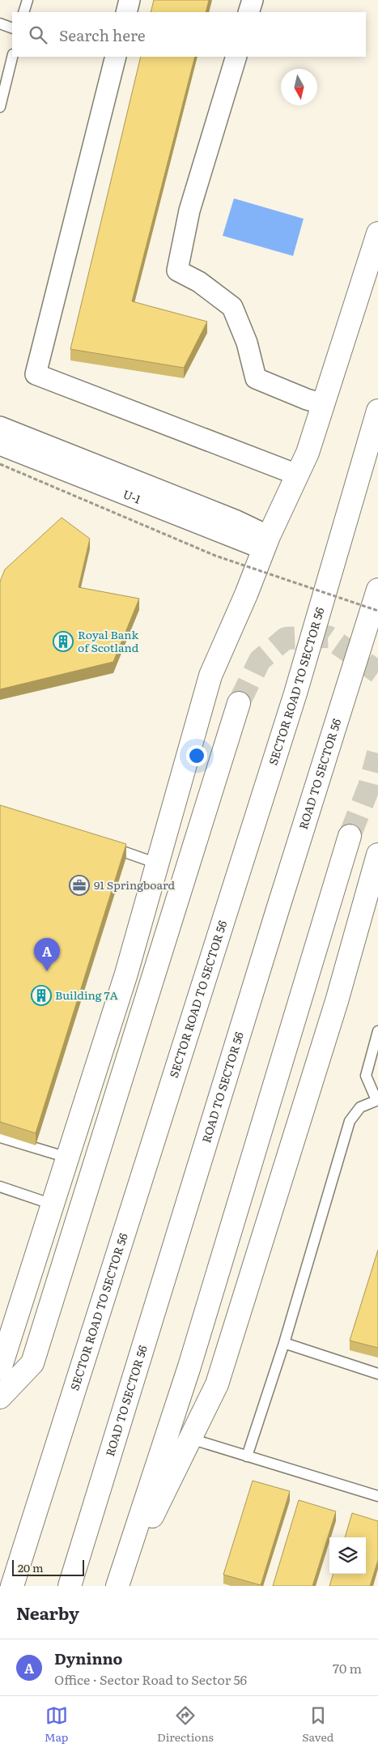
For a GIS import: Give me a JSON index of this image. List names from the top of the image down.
{
  "streets": {
    "street": ["U-1", "SECTOR ROAD TO SECTOR 56", "ROAD TO SECTOR 56"]
  },
  "places": {
    "building": ["Royal Bank of Scotland", "Building 7A"],
    "office": ["91 Springboard"]
  },
  "scale_bar": "20 m",
  "north": "bottom",
  "page": {
    "search": "Search here",
    "pins": "A",
    "scale": "20 m",
    "heading": "Nearby",
    "list": [
      {
        "mark": "A",
        "name": "Dyninno",
        "note": "Office · Sector Road to Sector 56",
        "value": "70 m"
      }
    ],
    "nav": ["Map", "Directions", "Saved"]
  }
}
